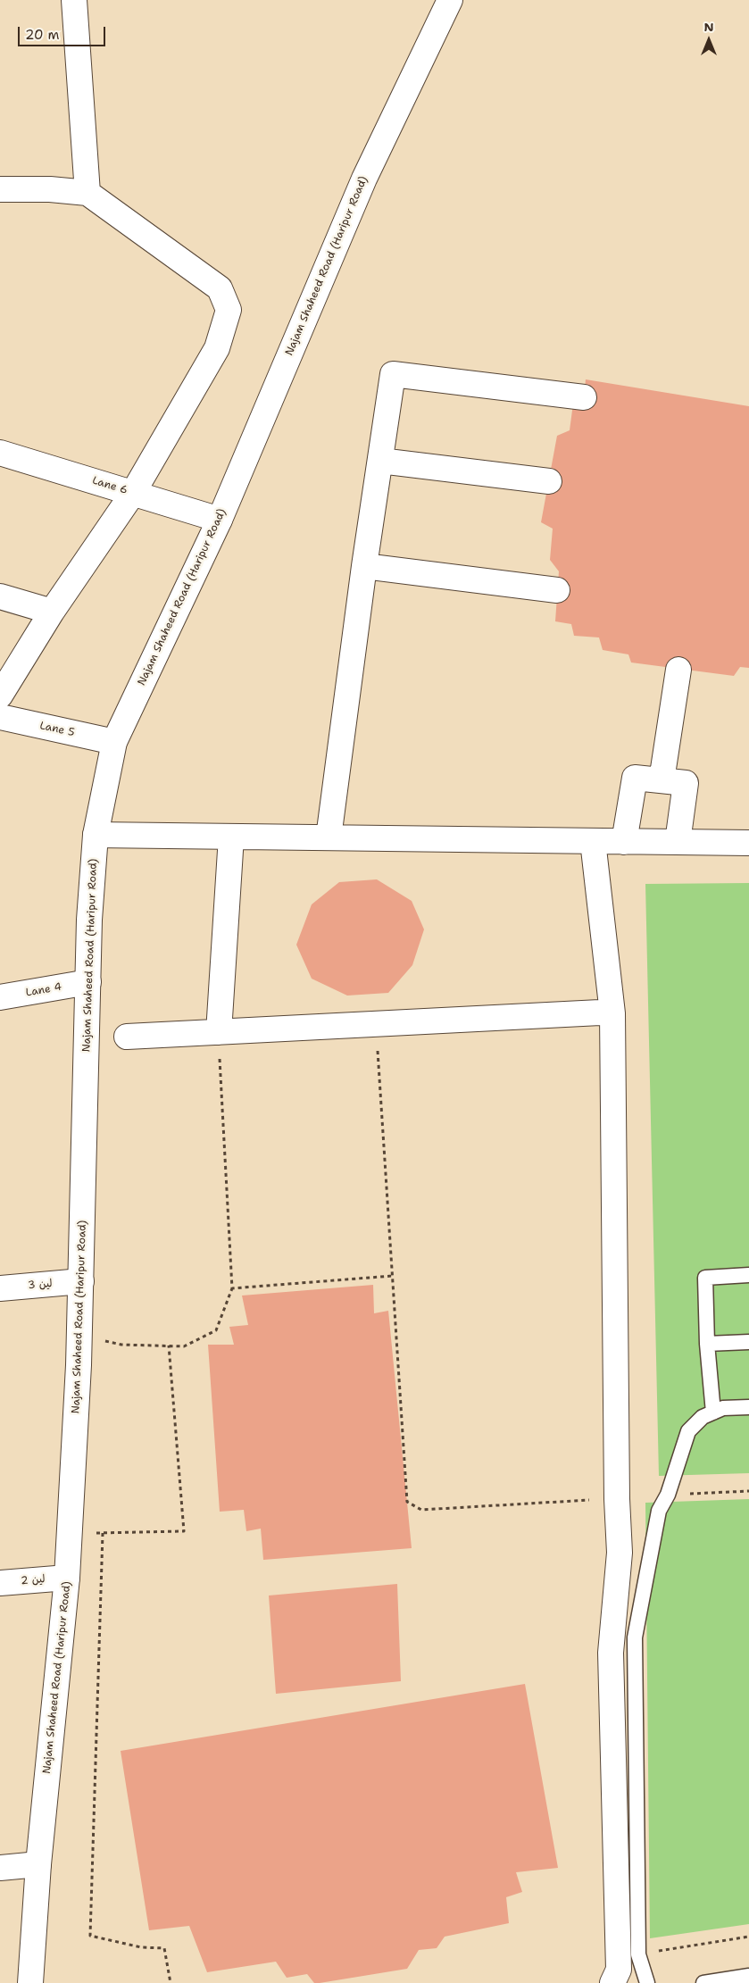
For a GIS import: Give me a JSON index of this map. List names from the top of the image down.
{
  "streets": {
    "street": [
      "Najam Shaheed Road (Haripur Road)",
      "Lane 6",
      "Lane 5",
      "Lane 4",
      "لین 3",
      "لین 2"
    ]
  },
  "crossings": [
    ["Najam Shaheed Road (Haripur Road)", "Lane 6"],
    ["Najam Shaheed Road (Haripur Road)", "Lane 5"],
    ["Najam Shaheed Road (Haripur Road)", "Lane 4"],
    ["Najam Shaheed Road (Haripur Road)", "لین 3"],
    ["Najam Shaheed Road (Haripur Road)", "لین 2"]
  ],
  "scale_bar": "20 m",
  "north": "top"
}
